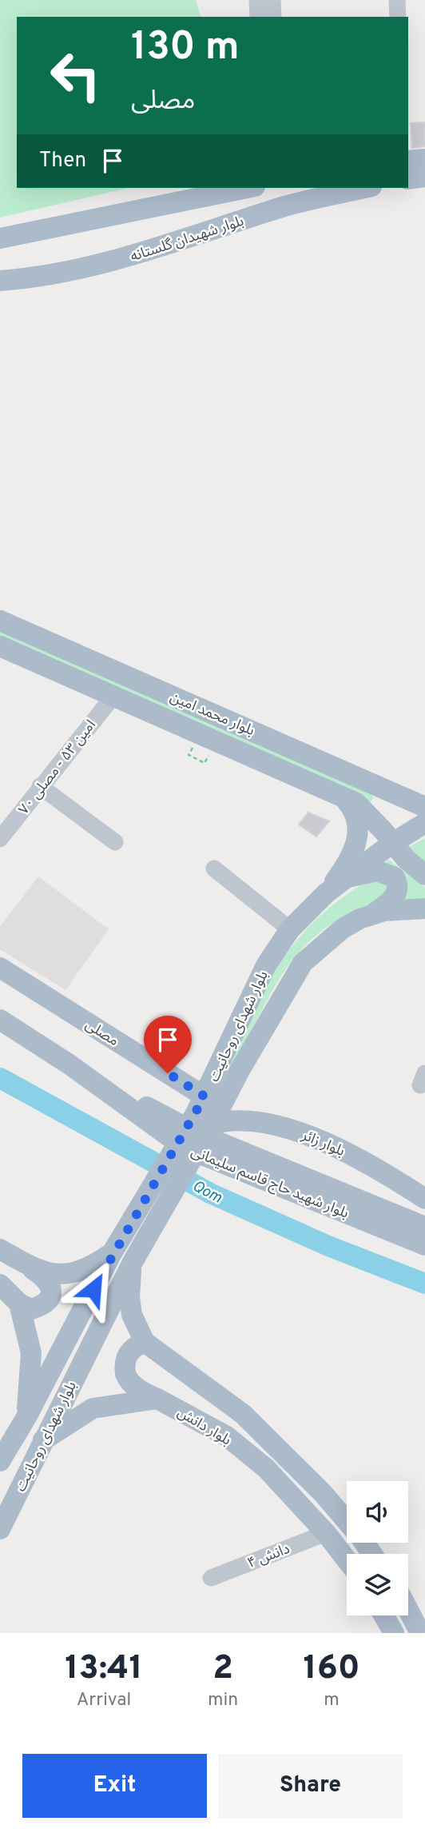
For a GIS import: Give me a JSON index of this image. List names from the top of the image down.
{
  "streets": {
    "main road": [
      "بلوار شهیدان گلستانه",
      "بلوار محمد امین",
      "بلوار شهدای روحانیت",
      "مصلی",
      "بلوار زائر",
      "بلوار شهید حاج قاسم سلیمانی",
      "بلوار دانش"
    ],
    "street": ["امین ۵۳ - مصلی ۷۰", "دانش ۴"]
  },
  "crossings": [
    ["بلوار محمد امین", "امین ۵۳ - مصلی ۷۰"],
    ["بلوار شهدای روحانیت", "مصلی"],
    ["بلوار شهدای روحانیت", "بلوار زائر"],
    ["بلوار دانش", "دانش ۴"]
  ],
  "water": ["Qom"],
  "page": {
    "turn": ["130 m", "مصلی"],
    "then": "Then",
    "eta": [
      "13:41",
      "Arrival",
      "2",
      "min",
      "160",
      "m"
    ],
    "buttons": ["Exit", "Share"]
  }
}
